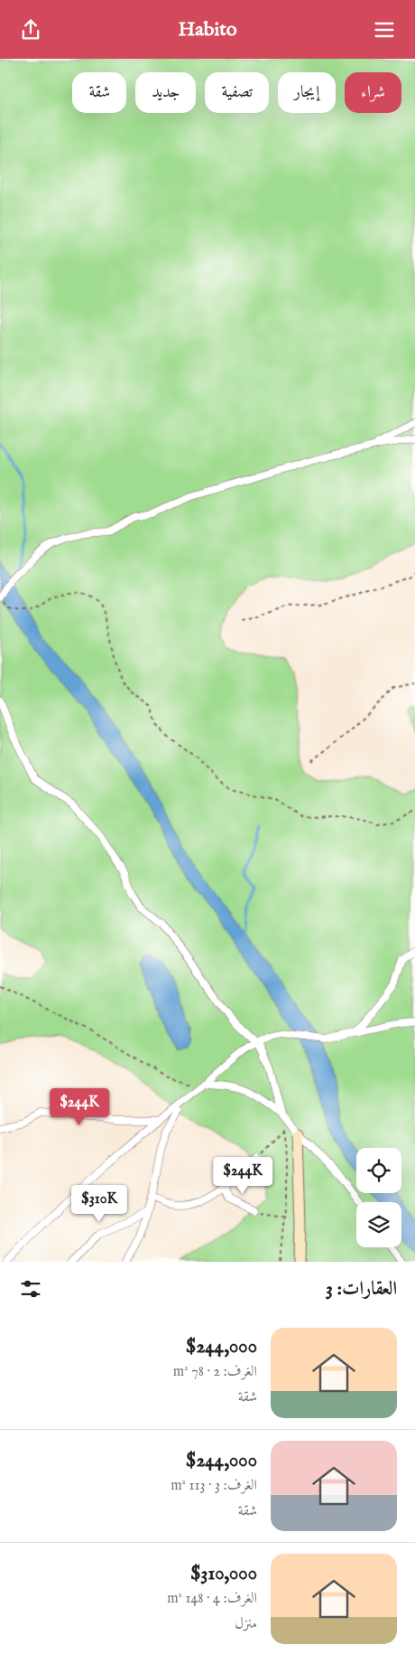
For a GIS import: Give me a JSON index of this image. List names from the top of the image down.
{
  "page": {
    "header": "Habito",
    "chip": [
      "شراء",
      "إيجار",
      "تصفية",
      "جديد",
      "شقة"
    ],
    "price": ["$244K", "$244K", "$310K"],
    "heading": "العقارات: 3",
    "list": [
      {
        "name": "$244,000",
        "note": "الغرف: 2 · 78 m² · شقة"
      },
      {
        "name": "$244,000",
        "note": "الغرف: 3 · 113 m² · شقة"
      },
      {
        "name": "$310,000",
        "note": "الغرف: 4 · 148 m² · منزل"
      }
    ]
  }
}
